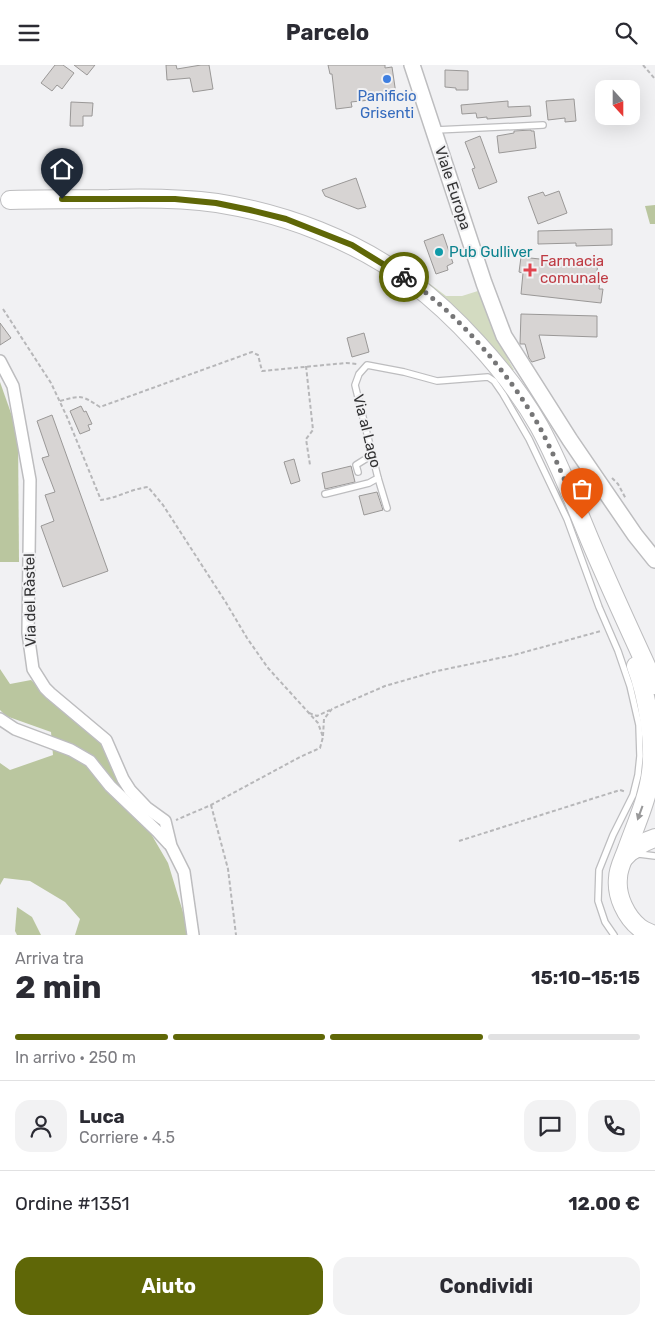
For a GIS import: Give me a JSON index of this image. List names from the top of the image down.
{
  "streets": {
    "main road": ["Viale Europa"],
    "street": ["Via del Ràstel"],
    "lane": ["Via al Lago"]
  },
  "places": {
    "other": ["Panificio Grisenti", "Pub Gulliver"],
    "health": ["Farmacia comunale"]
  },
  "north": "bottom",
  "page": {
    "header": "Parcelo",
    "heading": ["2 min", "Arriva tra", "15:10–15:15"],
    "panel": [
      "Luca",
      "Corriere · 4.5",
      "Ordine #1351",
      "12.00 €"
    ],
    "bar": "In arrivo · 250 m",
    "buttons": ["Aiuto", "Condividi"]
  }
}
